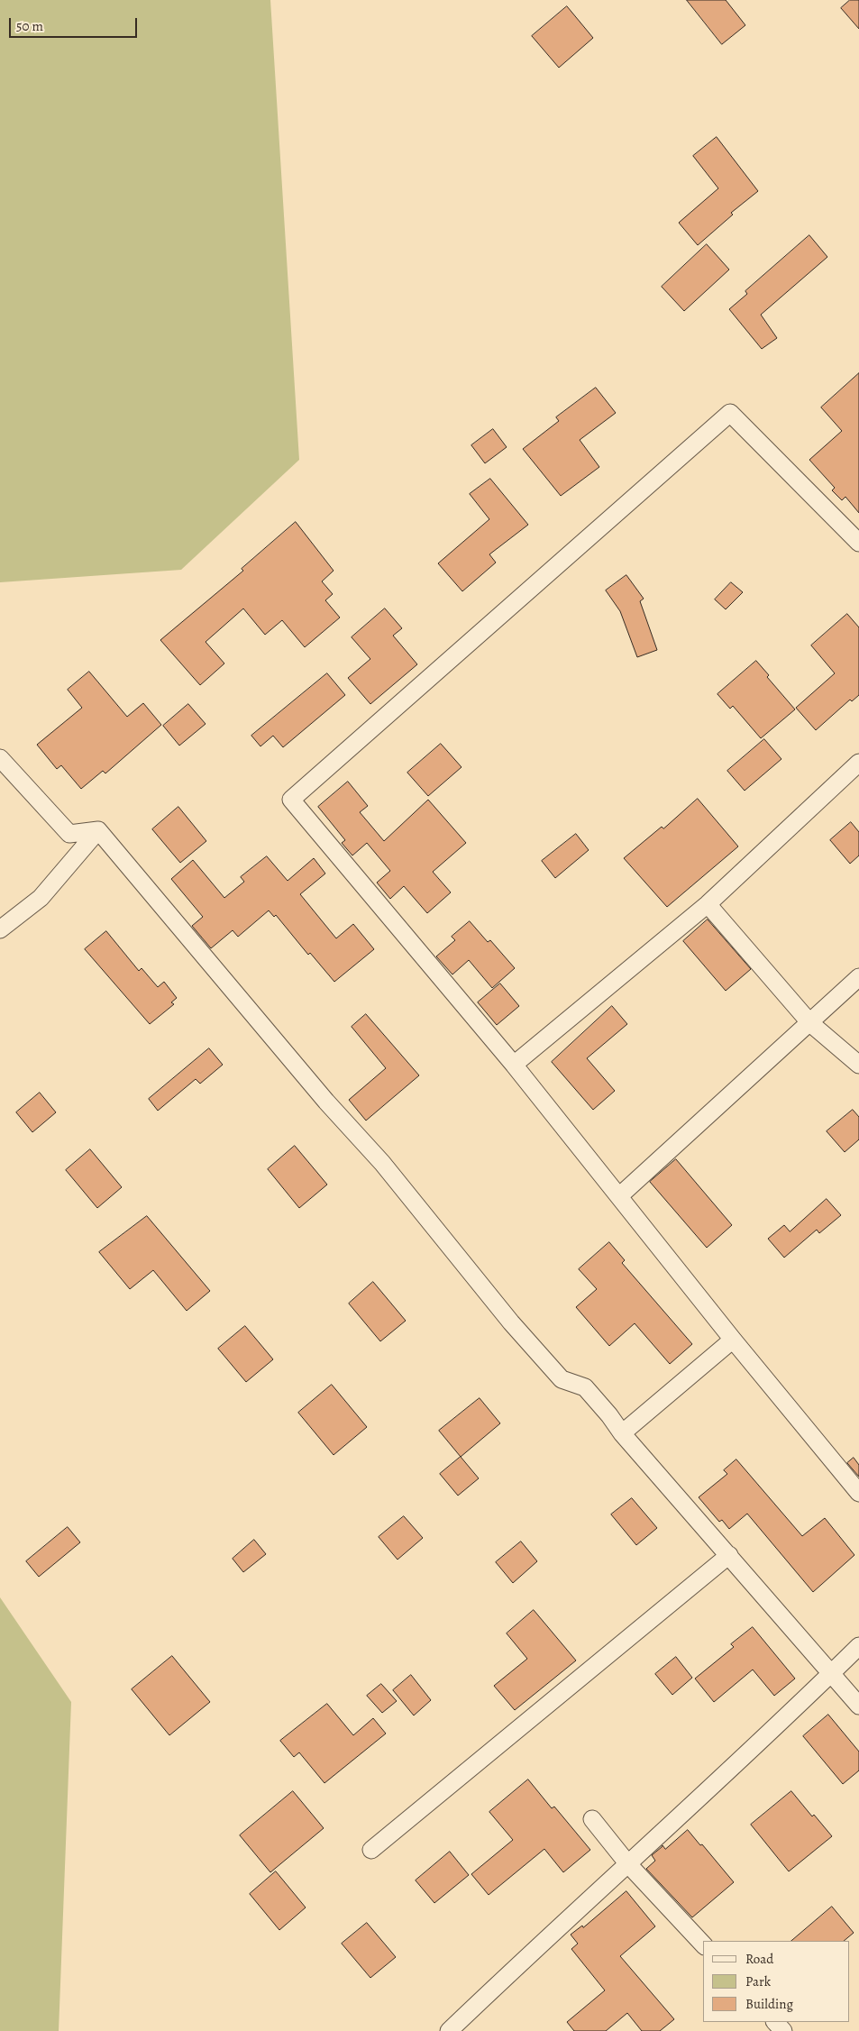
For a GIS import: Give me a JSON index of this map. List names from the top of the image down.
{
  "legend": ["Road", "Park", "Building"],
  "scale_bar": "50 m"
}
